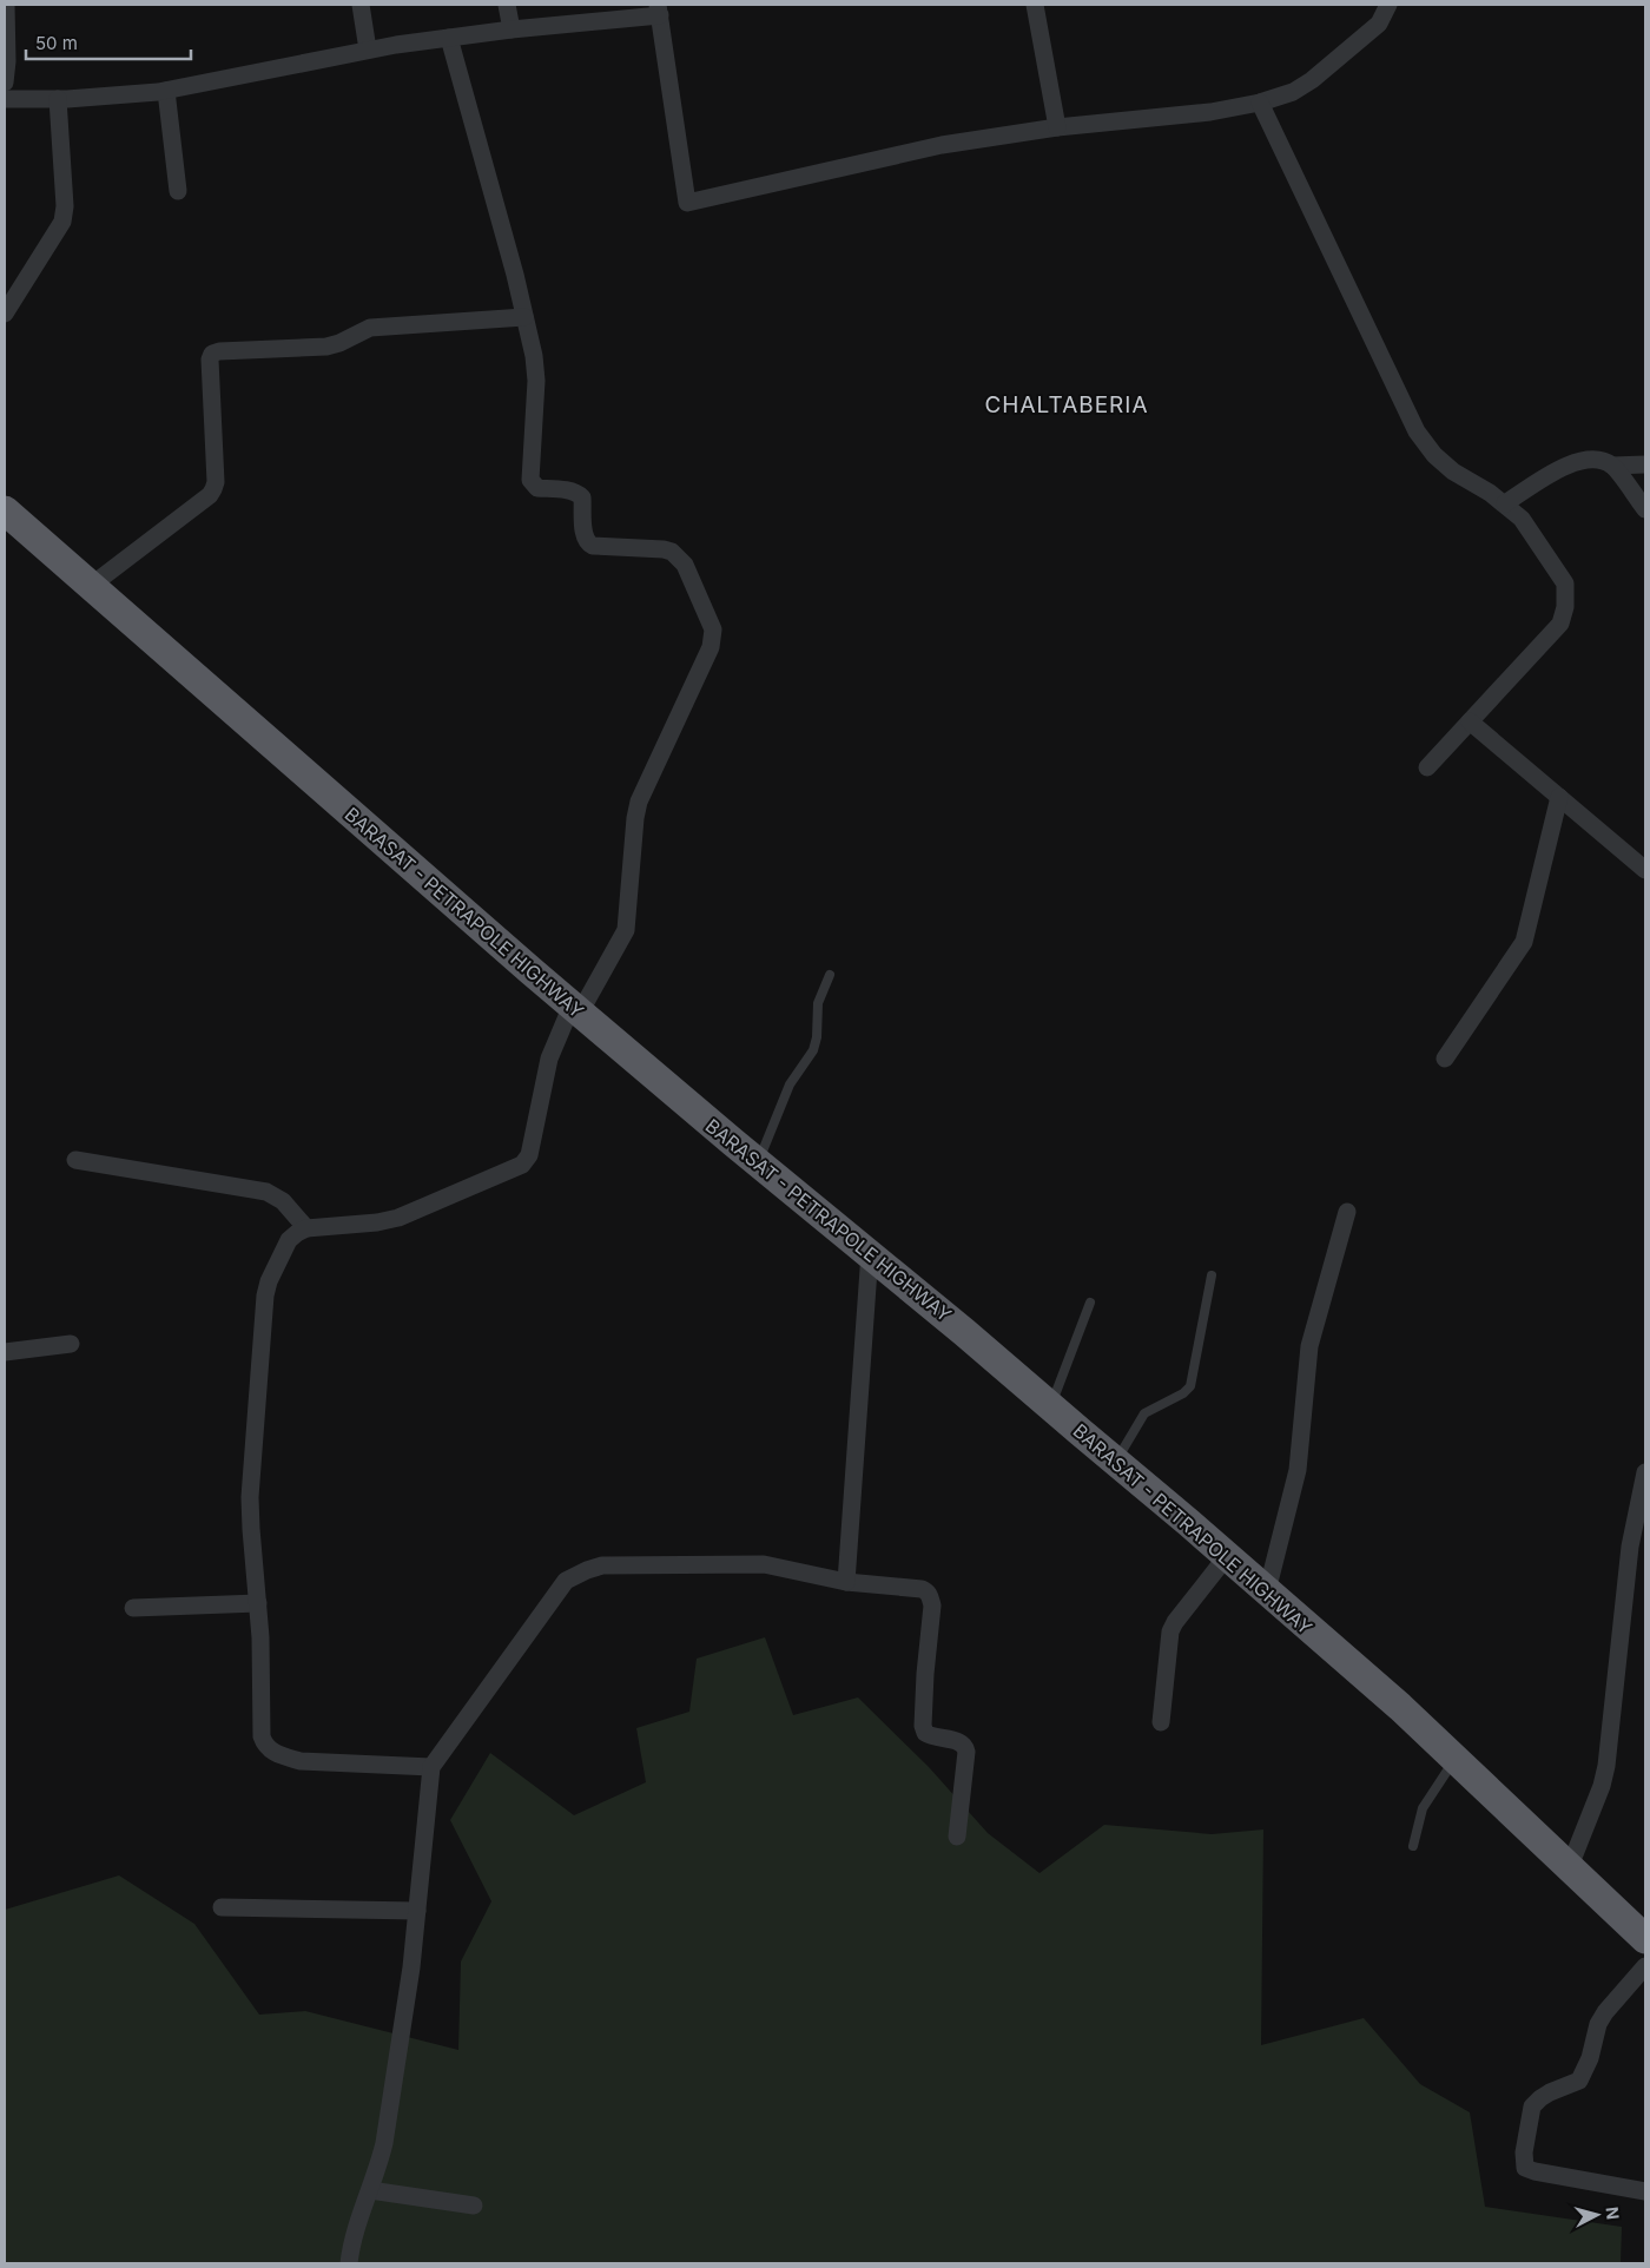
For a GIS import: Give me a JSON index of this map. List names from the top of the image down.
{
  "streets": {
    "highway": ["BARASAT - PETRAPOLE HIGHWAY"]
  },
  "districts": ["CHALTABERIA"],
  "scale_bar": "50 m",
  "north": "right"
}
